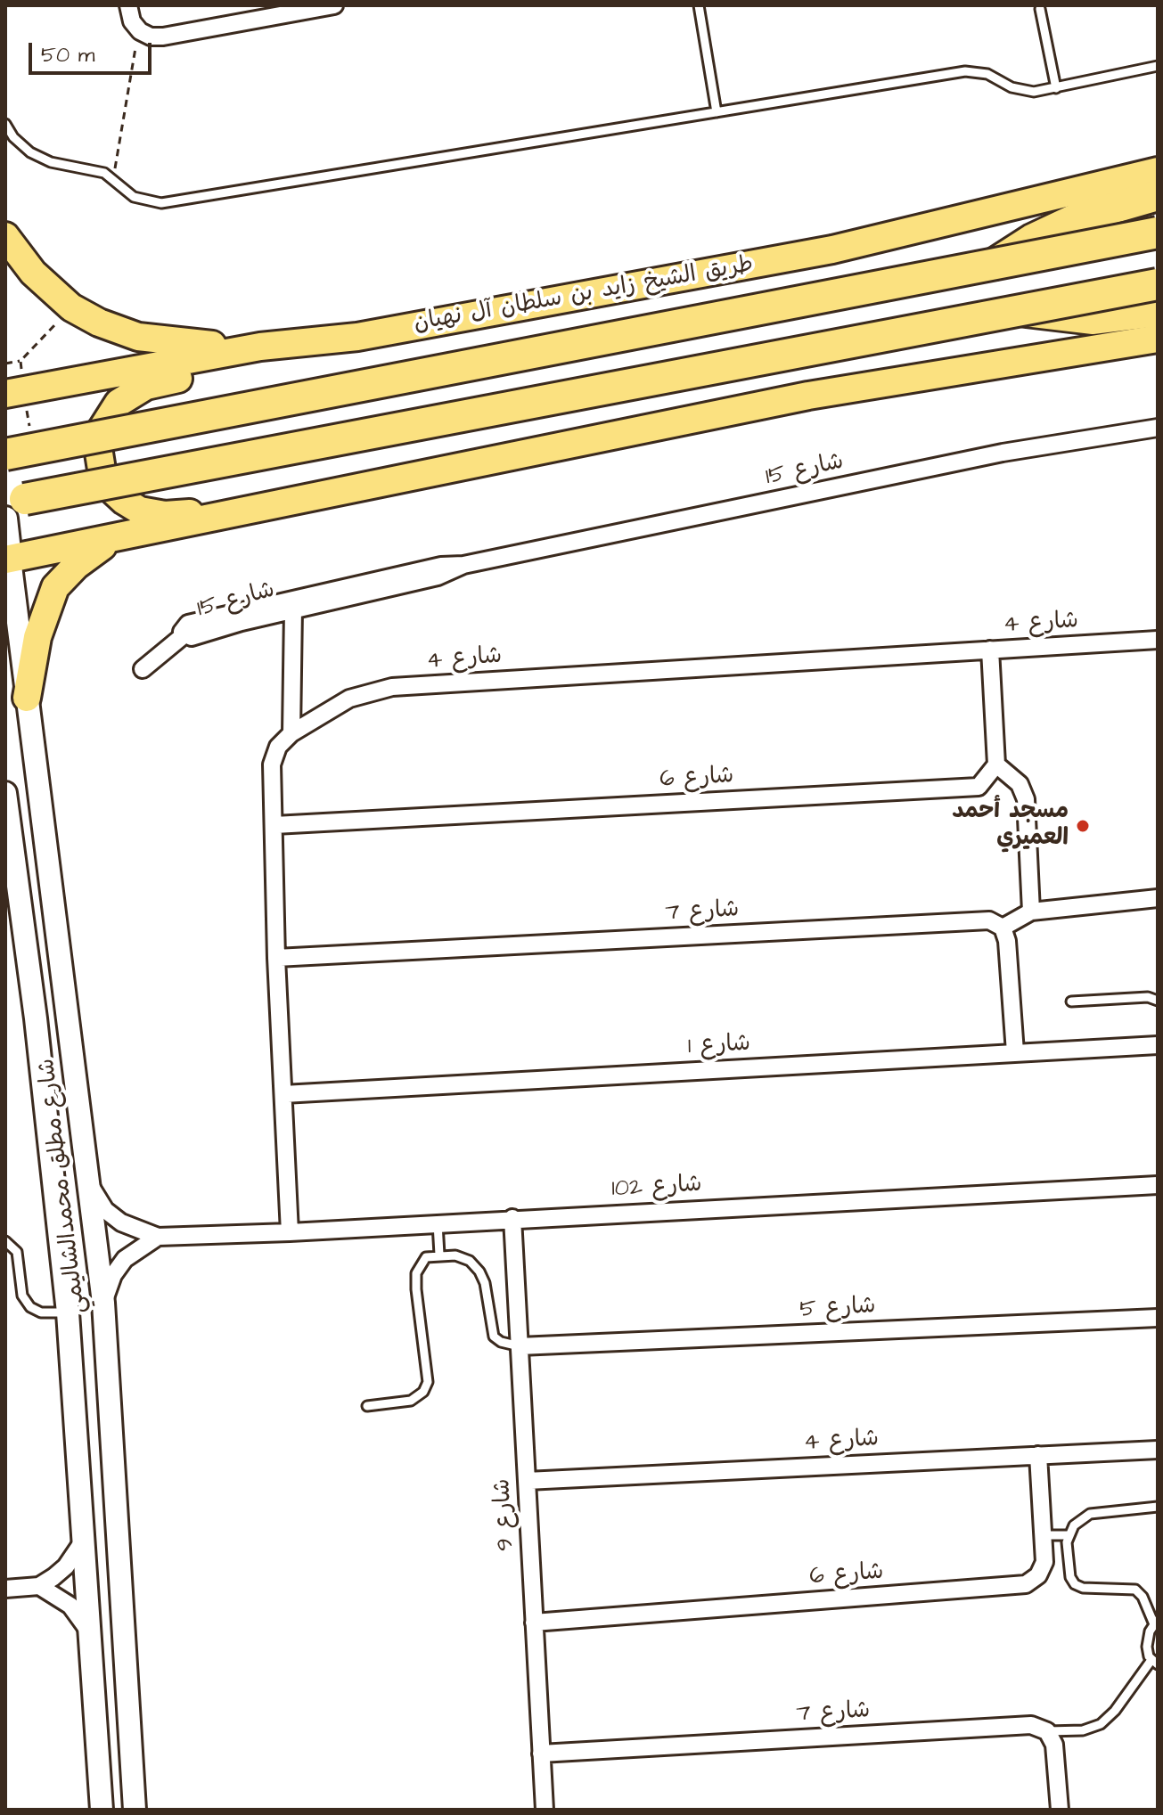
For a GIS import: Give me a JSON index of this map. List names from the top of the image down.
{
  "streets": {
    "highway": ["طريق الشيخ زايد بن سلطان آل نهيان"],
    "street": [
      "شارع 15",
      "شارع 4",
      "شارع 6",
      "شارع 7",
      "شارع 1",
      "شارع مطلق محمدالشاليمي",
      "شارع 102",
      "شارع 5",
      "شارع 9"
    ]
  },
  "crossings": [
    ["شارع 4", "شارع 6"],
    ["شارع 4", "شارع 7"],
    ["شارع 4", "شارع 1"],
    ["شارع 4", "شارع 102"],
    ["شارع 4", "شارع 9"],
    ["شارع 6", "شارع 9"],
    ["شارع 7", "شارع 9"],
    ["شارع مطلق محمدالشاليمي", "شارع 102"],
    ["شارع 102", "شارع 9"],
    ["شارع 5", "شارع 9"]
  ],
  "places": ["مسجد أحمد العميري"],
  "scale_bar": "50 m"
}
